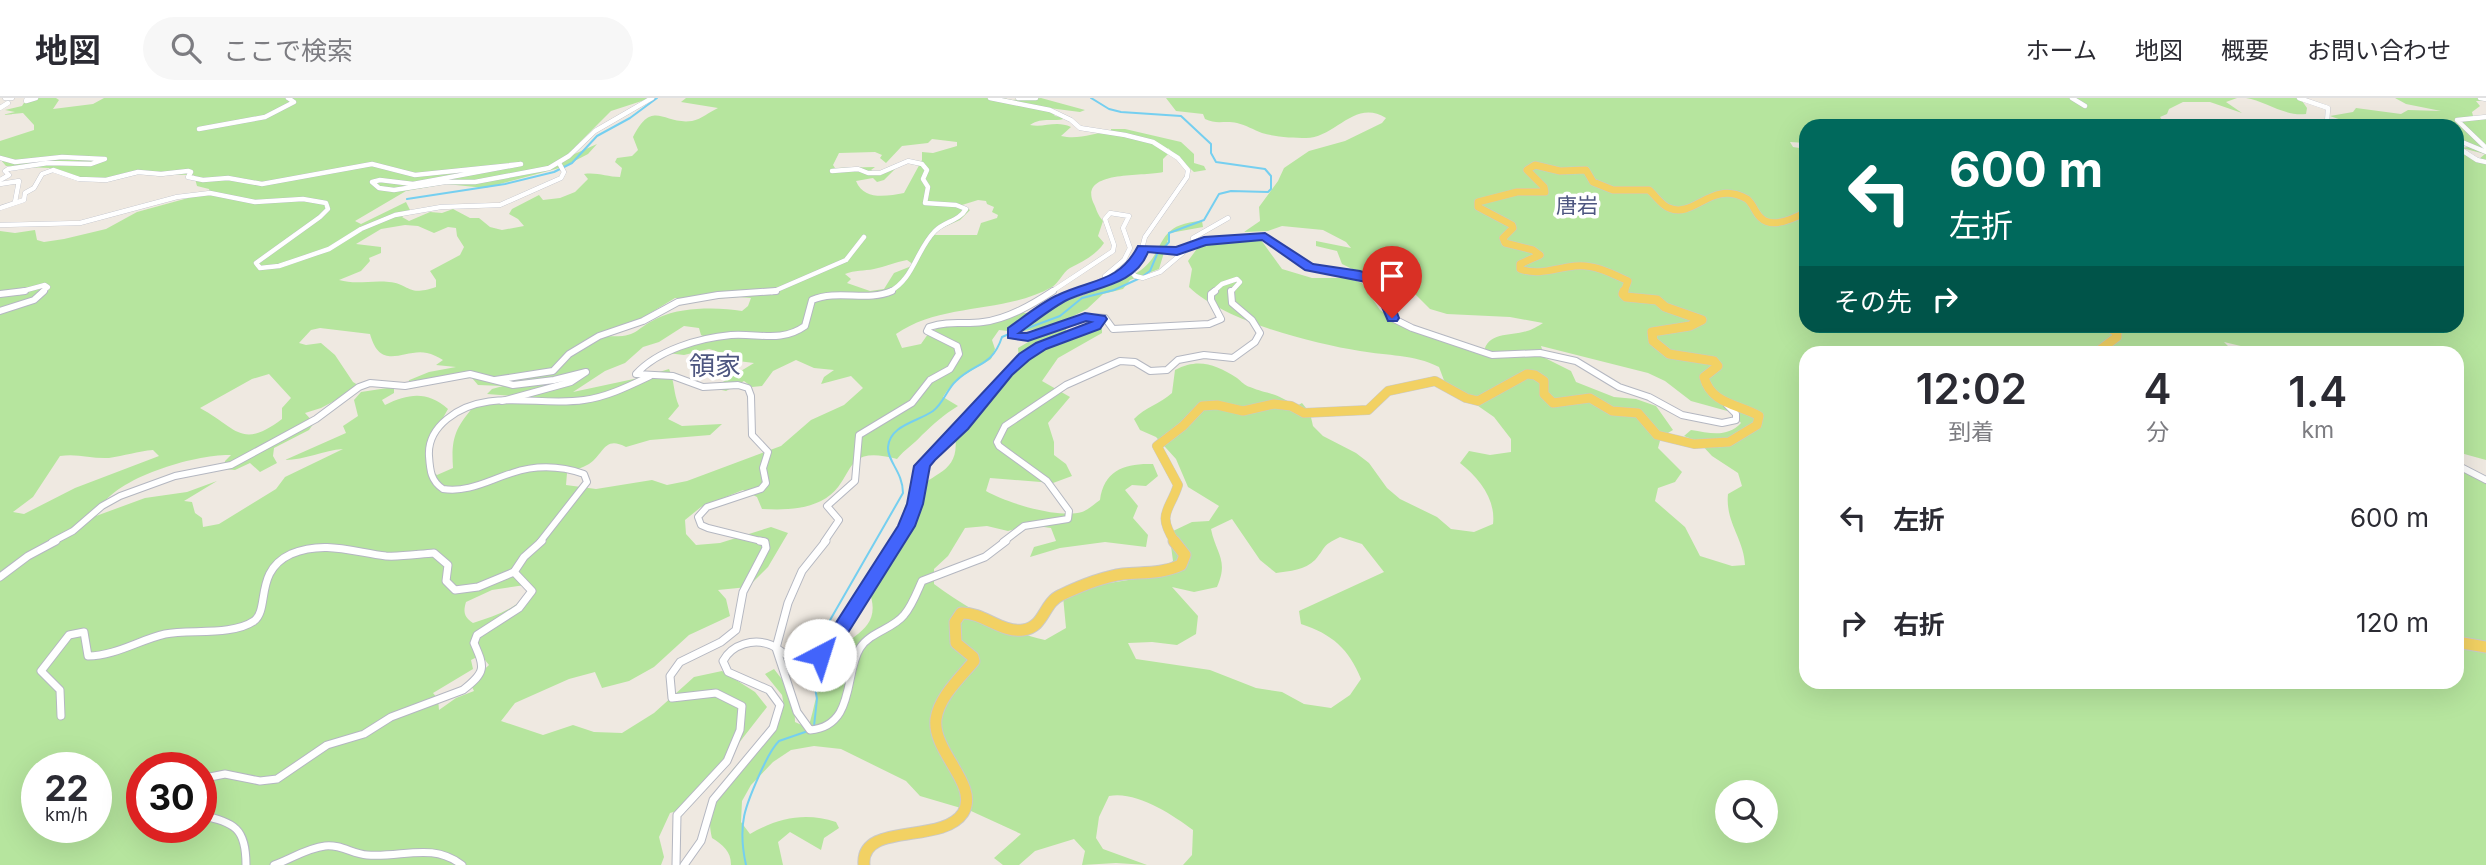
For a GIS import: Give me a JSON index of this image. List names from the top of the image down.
{
  "districts": ["唐岩", "領家"],
  "page": {
    "header": "地図",
    "search": "ここで検索",
    "nav": [
      "ホーム",
      "地図",
      "概要",
      "お問い合わせ"
    ],
    "turn": ["600 m", "左折"],
    "then": "その先",
    "eta": [
      "12:02",
      "到着",
      "4",
      "分",
      "1.4",
      "km"
    ],
    "list": [
      {
        "name": "左折",
        "value": "600 m"
      },
      {
        "name": "右折",
        "value": "120 m"
      }
    ],
    "speed": "22 km/h",
    "limit": "30"
  }
}
